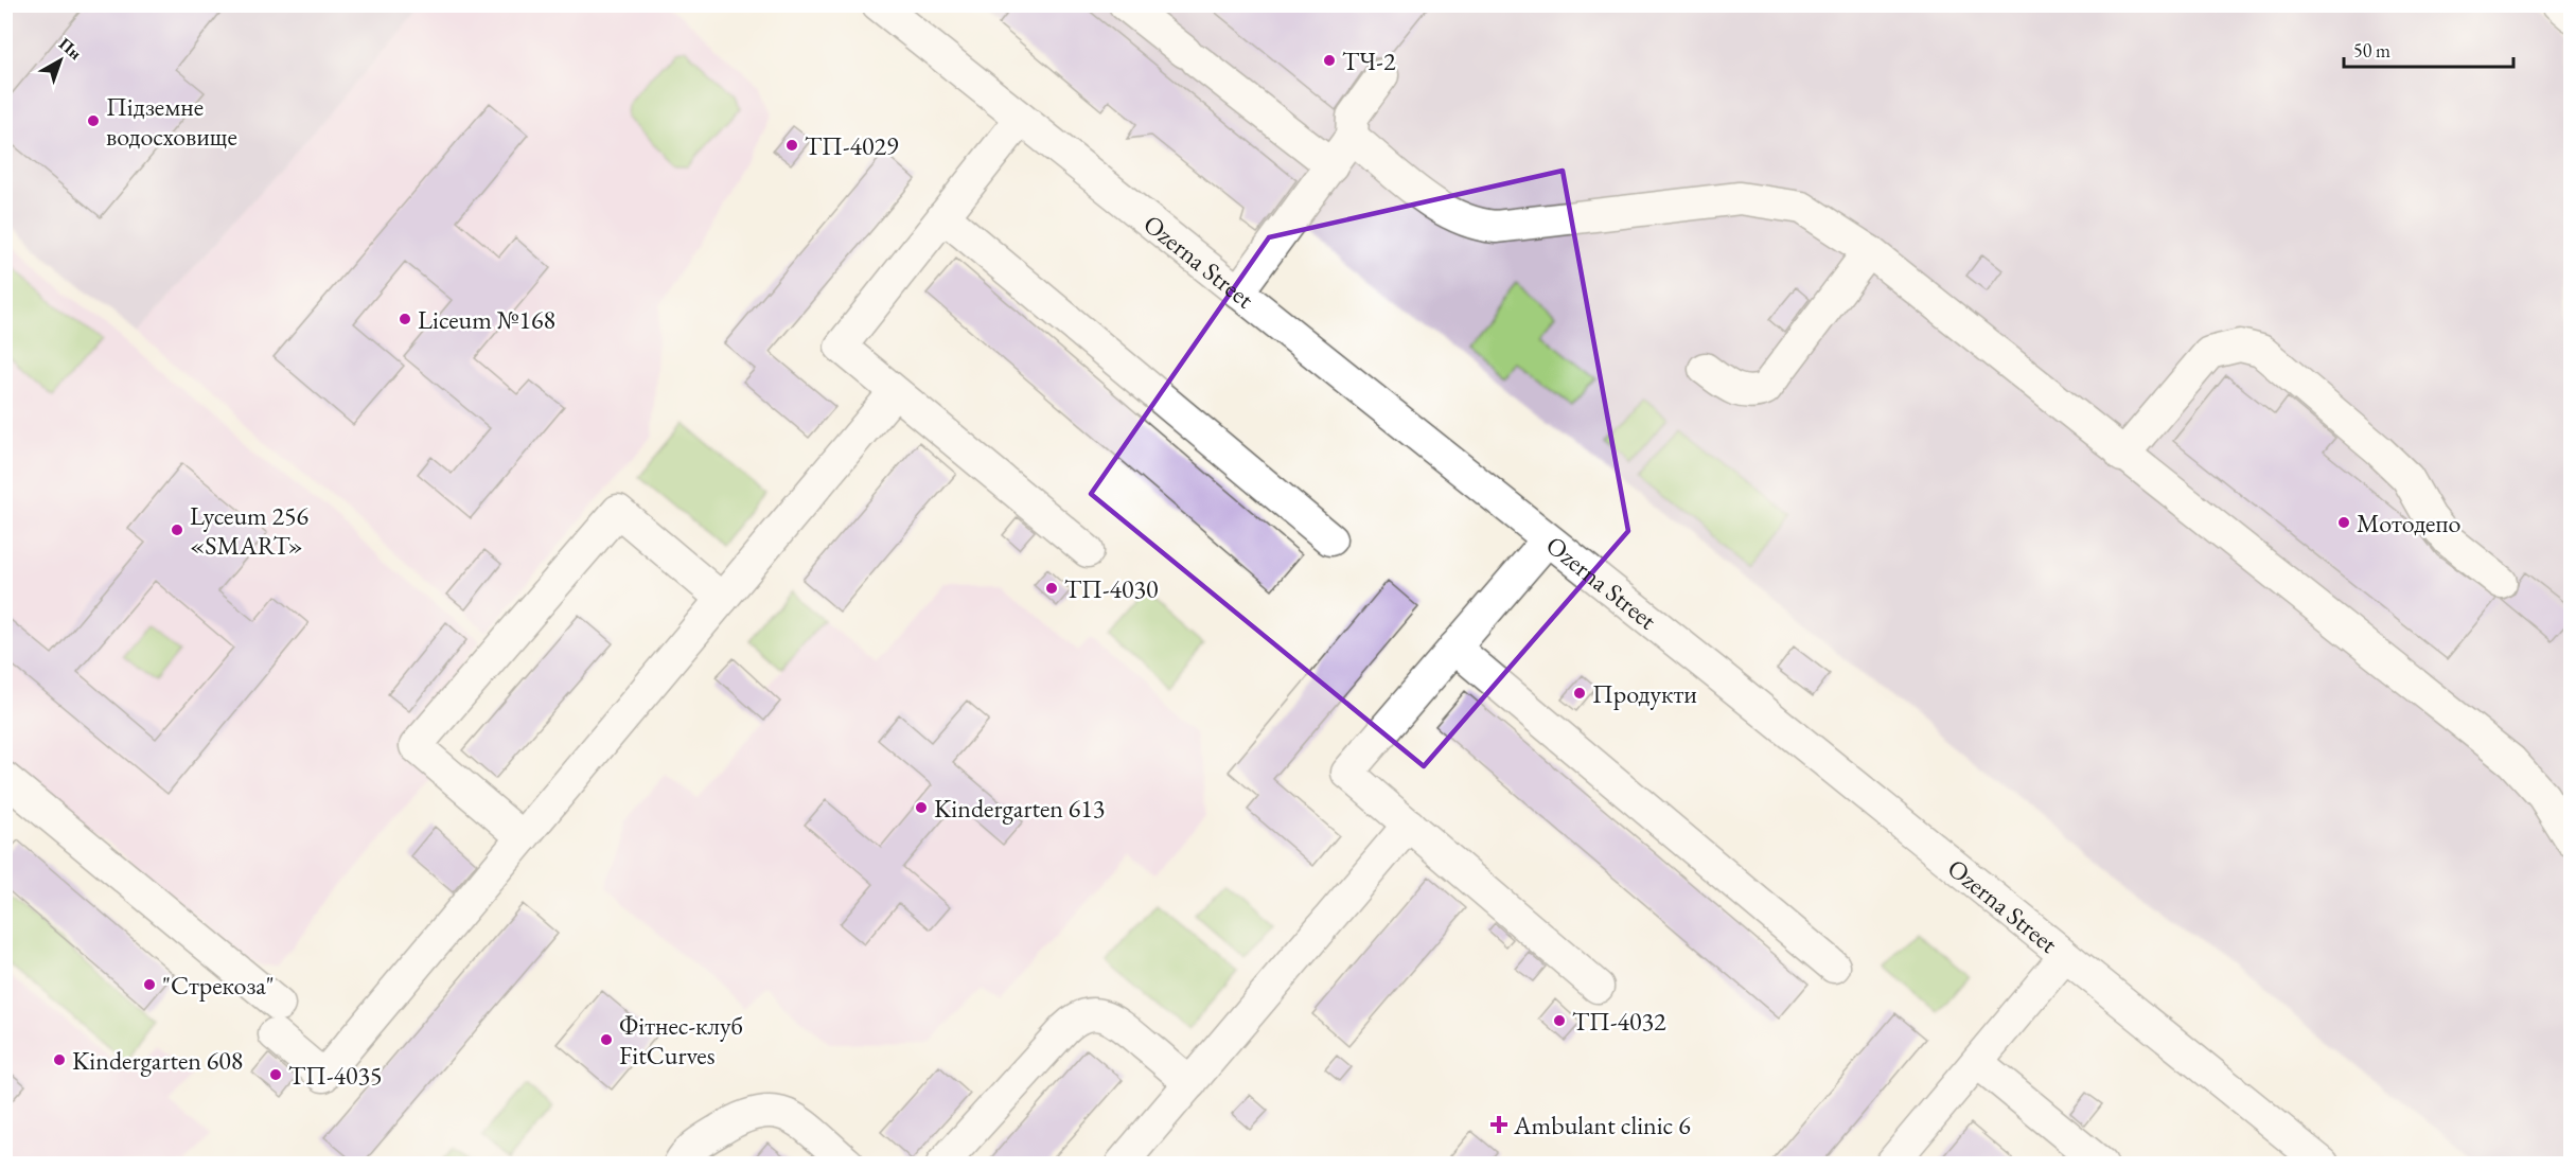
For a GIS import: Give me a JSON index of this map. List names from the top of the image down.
{
  "streets": {
    "street": ["Ozerna Street"]
  },
  "places": {
    "other": [
      "ТЧ-2",
      "Підземне водосховище",
      "ТП-4029",
      "Liceum №168",
      "Мотодепо",
      "Lyceum 256 «SMART»",
      "ТП-4030",
      "Продукти",
      "Kindergarten 613",
      "\"Стрекоза\"",
      "ТП-4032",
      "Фітнес-клуб FitCurves",
      "Kindergarten 608",
      "ТП-4035"
    ],
    "health": ["Ambulant clinic 6"]
  },
  "scale_bar": "50 m",
  "north": "top right"
}
